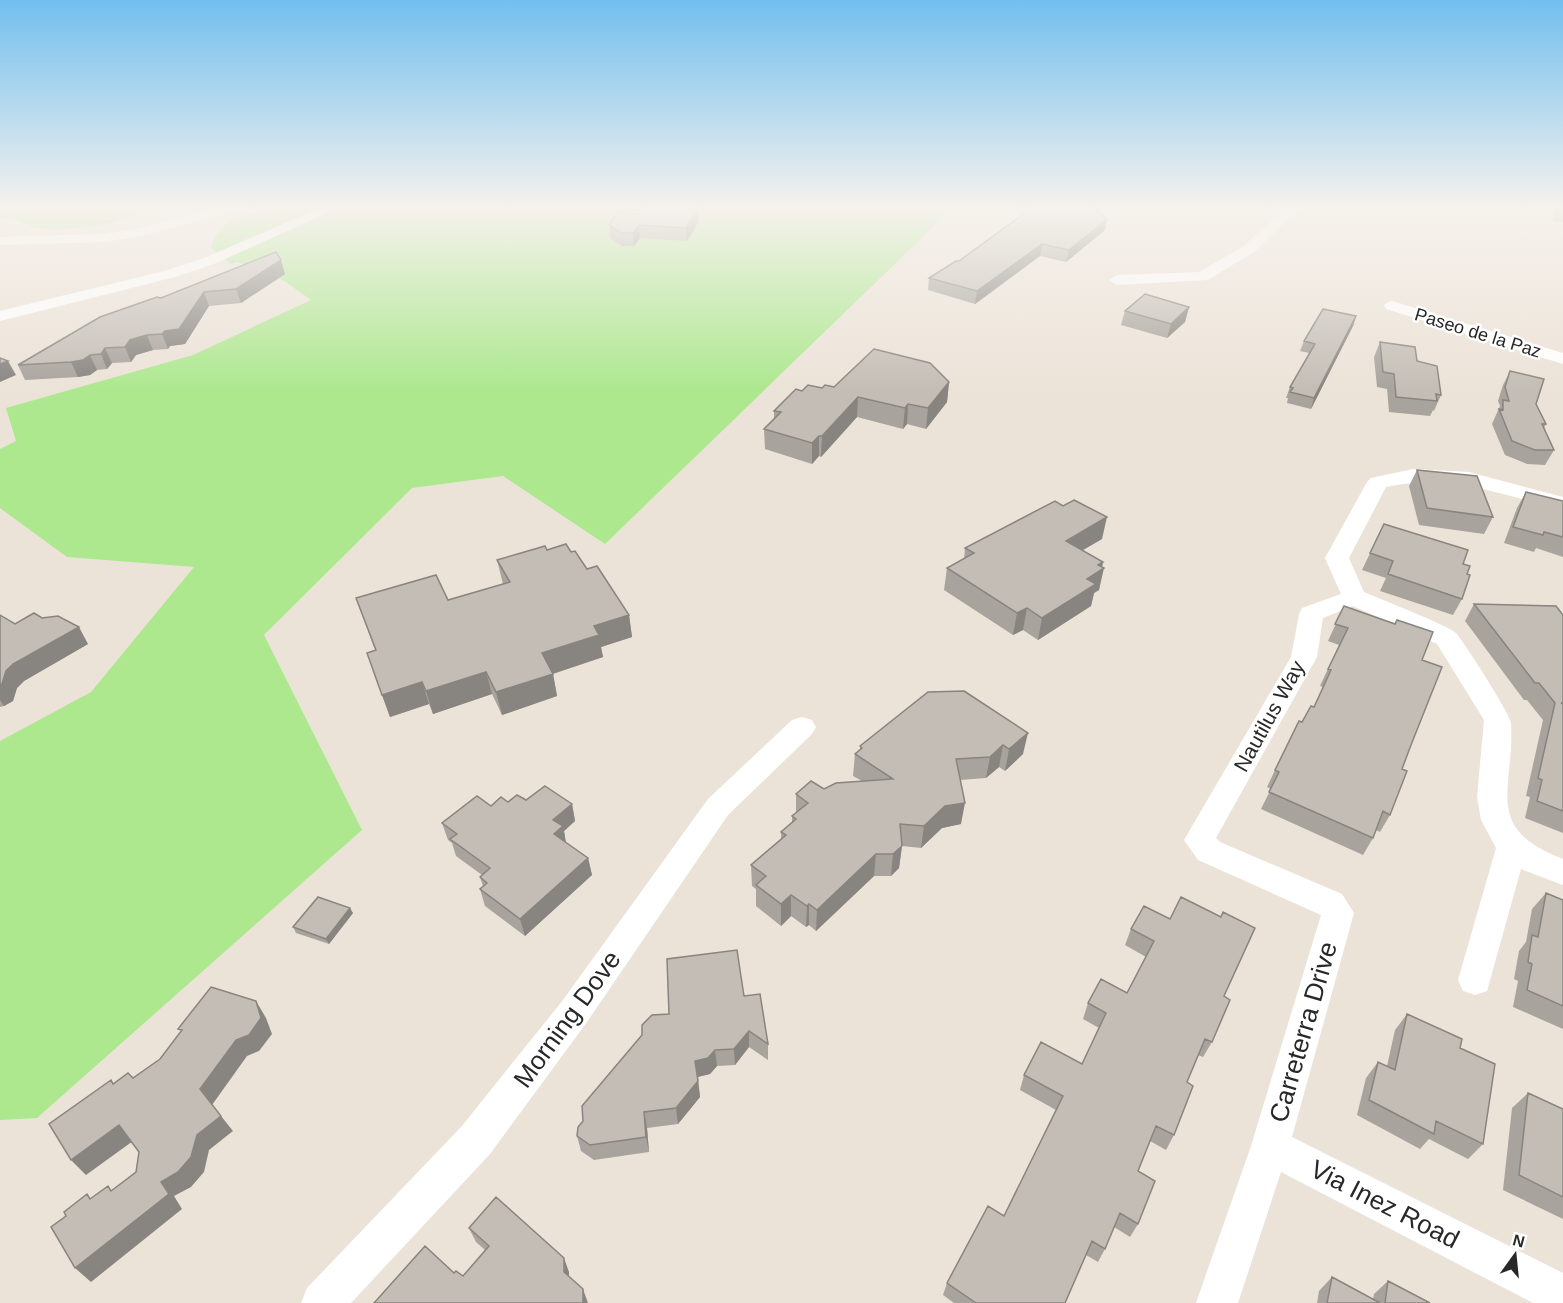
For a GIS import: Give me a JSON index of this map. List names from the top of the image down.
{
  "streets": {
    "street": [
      "Paseo de la Paz",
      "Nautilus Way",
      "Morning Dove",
      "Carreterra Drive",
      "Via Inez Road"
    ]
  },
  "crossings": [
    ["Nautilus Way", "Carreterra Drive"],
    ["Carreterra Drive", "Via Inez Road"]
  ],
  "north": "top"
}
